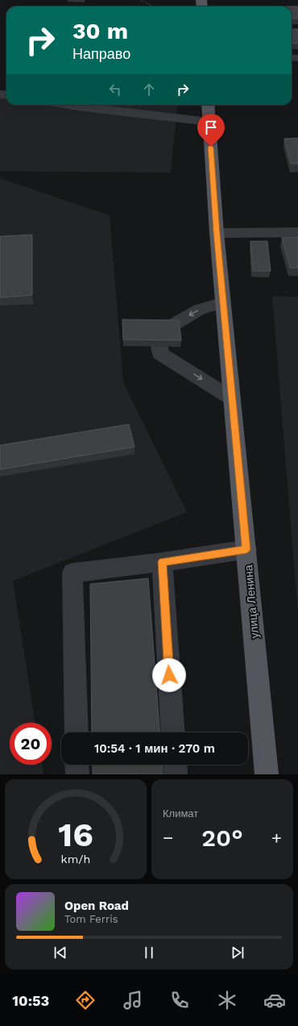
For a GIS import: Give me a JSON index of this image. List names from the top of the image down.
{
  "streets": {
    "main road": ["улица Ленина"]
  },
  "page": {
    "turn": ["30 m", "Направо"],
    "limit": "20",
    "trip": "10:54 · 1 мин · 270 m",
    "tile": "Климат",
    "heat": ["−", "20°", "+"],
    "song": ["Open Road", "Tom Ferris"],
    "tabs": "10:53",
    "gauge": ["16", "km/h"]
  }
}
